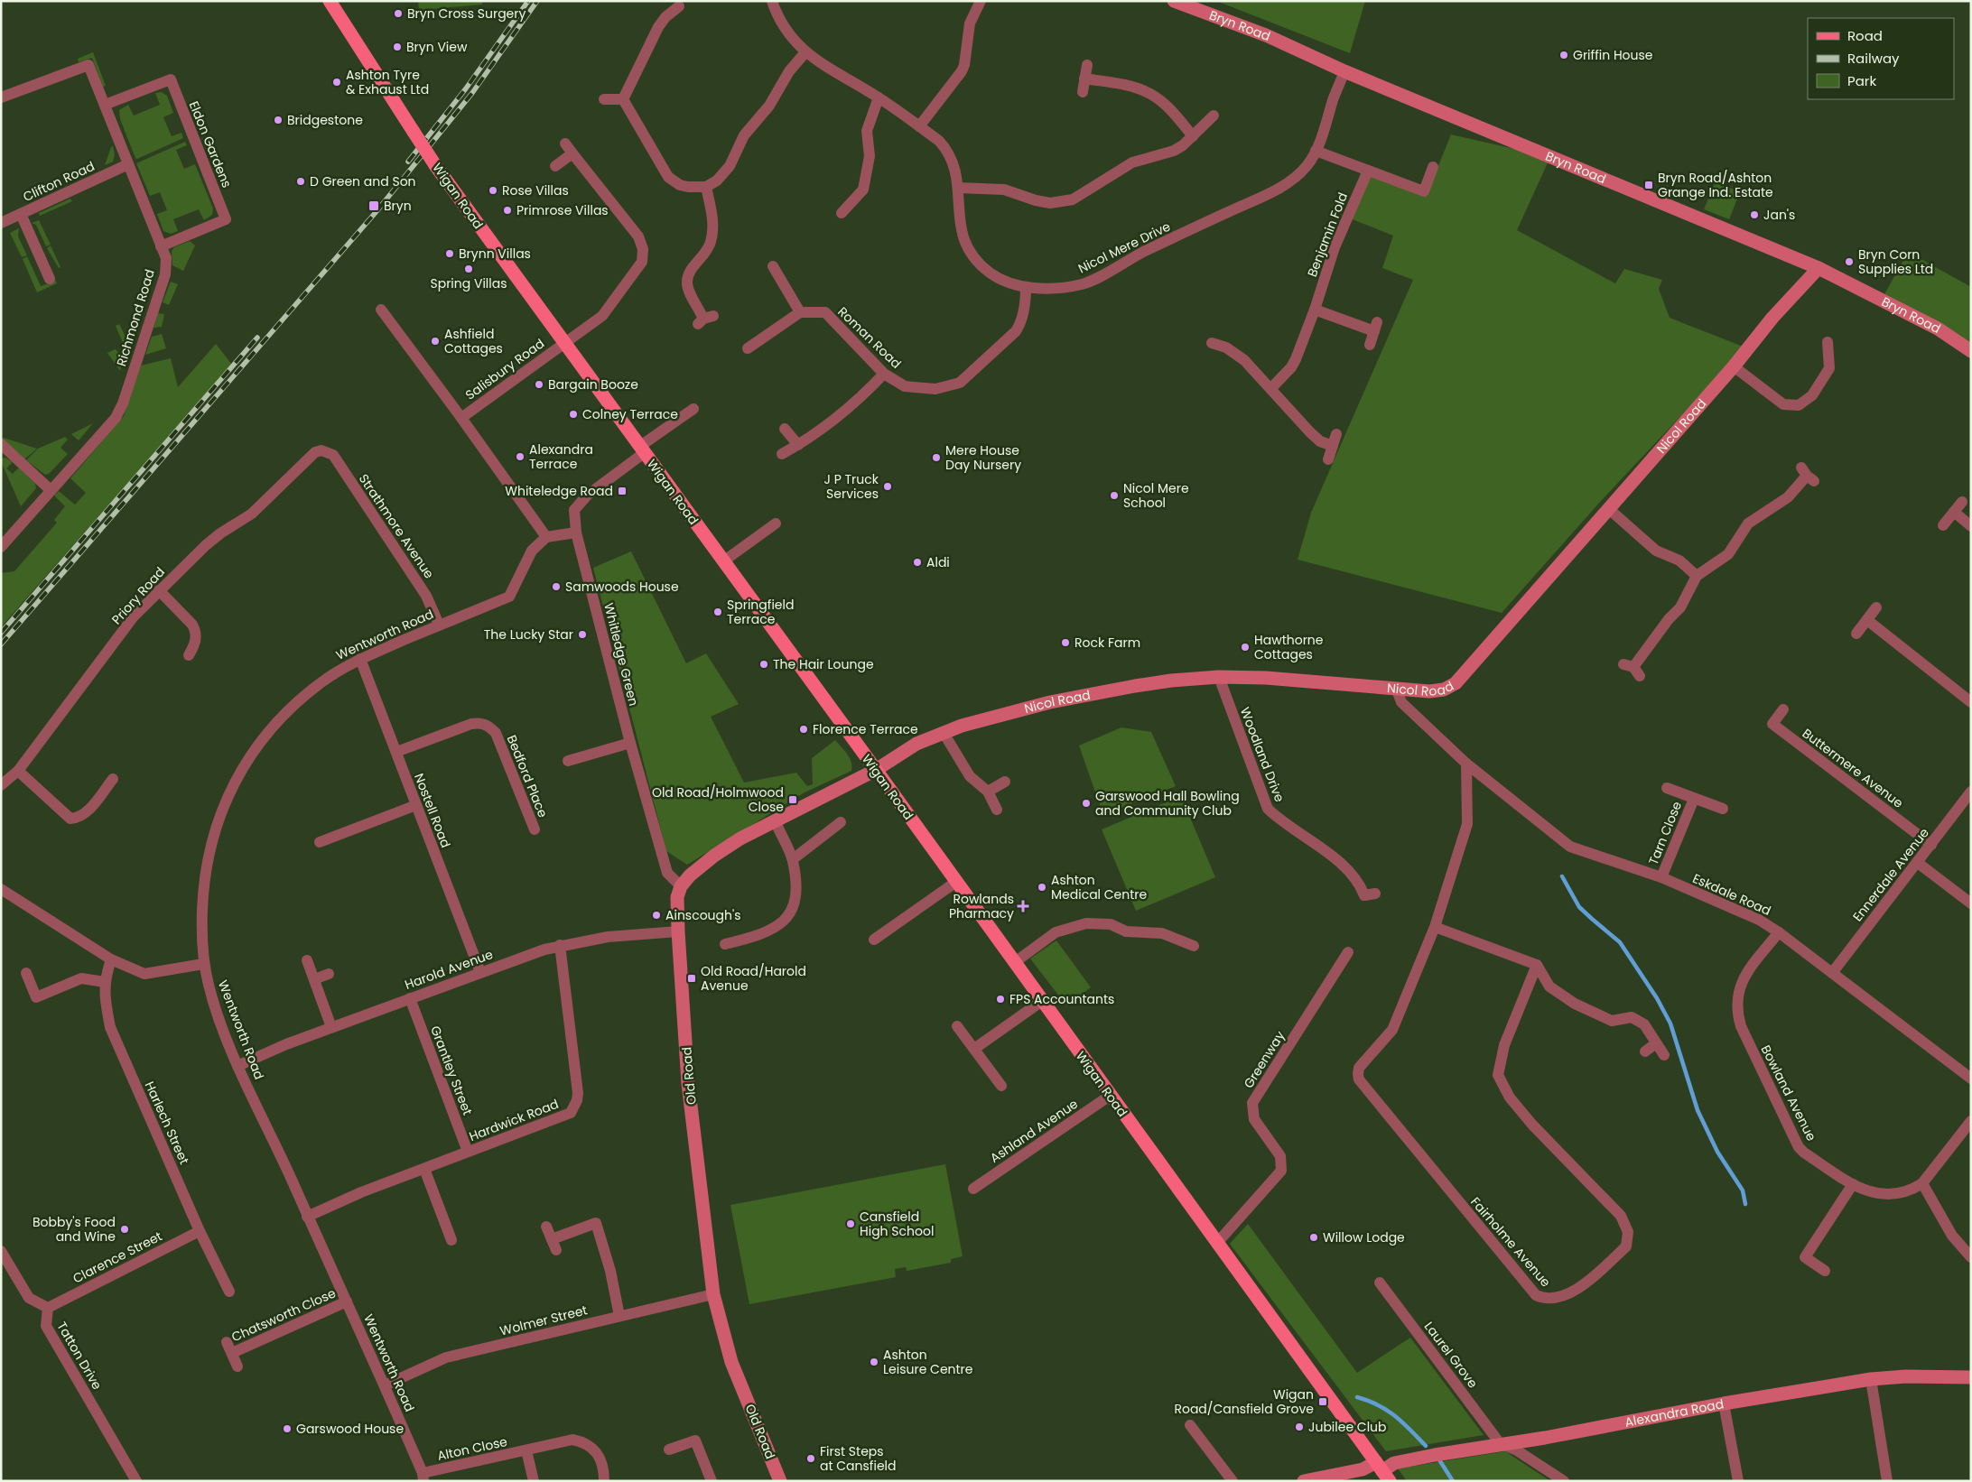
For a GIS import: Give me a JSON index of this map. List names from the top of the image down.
{
  "streets": {
    "main road": ["Wigan Road"],
    "street": [
      "Bryn Road",
      "Eldon Gardens",
      "Clifton Road",
      "Benjamin Fold",
      "Nicol Mere Drive",
      "Richmond Road",
      "Roman Road",
      "Salisbury Road",
      "Nicol Road",
      "Strathmore Avenue",
      "Priory Road",
      "Wentworth Road",
      "Whitledge Green",
      "Woodland Drive",
      "Buttermere Avenue",
      "Bedford Place",
      "Nostell Road",
      "Tarn Close",
      "Ennerdale Avenue",
      "Eskdale Road",
      "Harold Avenue",
      "Greenway",
      "Grantley Street",
      "Old Road",
      "Bowland Avenue",
      "Hardwick Road",
      "Harlech Street",
      "Ashland Avenue",
      "Fairholme Avenue",
      "Clarence Street",
      "Chatsworth Close",
      "Wolmer Street",
      "Laurel Grove",
      "Tatton Drive",
      "Alexandra Road",
      "Alton Close"
    ]
  },
  "crossings": [
    ["Bryn Road", "Nicol Mere Drive"],
    ["Bryn Road", "Nicol Road"],
    ["Eldon Gardens", "Richmond Road"],
    ["Clifton Road", "Richmond Road"],
    ["Wigan Road", "Salisbury Road"],
    ["Wigan Road", "Nicol Road"],
    ["Wigan Road", "Whitledge Green"],
    ["Wigan Road", "Greenway"],
    ["Wigan Road", "Ashland Avenue"],
    ["Wigan Road", "Alexandra Road"],
    ["Nicol Mere Drive", "Roman Road"],
    ["Nicol Road", "Woodland Drive"],
    ["Nicol Road", "Eskdale Road"],
    ["Strathmore Avenue", "Priory Road"],
    ["Strathmore Avenue", "Wentworth Road"],
    ["Wentworth Road", "Nostell Road"],
    ["Wentworth Road", "Harold Avenue"],
    ["Wentworth Road", "Hardwick Road"],
    ["Wentworth Road", "Chatsworth Close"],
    ["Wentworth Road", "Wolmer Street"],
    ["Wentworth Road", "Alton Close"],
    ["Whitledge Green", "Old Road"],
    ["Buttermere Avenue", "Ennerdale Avenue"],
    ["Bedford Place", "Nostell Road"],
    ["Nostell Road", "Harold Avenue"],
    ["Tarn Close", "Eskdale Road"],
    ["Ennerdale Avenue", "Eskdale Road"],
    ["Eskdale Road", "Bowland Avenue"],
    ["Eskdale Road", "Fairholme Avenue"],
    ["Harold Avenue", "Grantley Street"],
    ["Harold Avenue", "Old Road"],
    ["Harold Avenue", "Hardwick Road"],
    ["Grantley Street", "Hardwick Road"],
    ["Old Road", "Wolmer Street"],
    ["Harlech Street", "Clarence Street"],
    ["Clarence Street", "Tatton Drive"],
    ["Laurel Grove", "Alexandra Road"]
  ],
  "places": {
    "other": [
      "Bryn Cross Surgery",
      "Bryn View",
      "Griffin House",
      "Ashton Tyre & Exhaust Ltd",
      "Bridgestone",
      "D Green and Son",
      "Rose Villas",
      "Primrose Villas",
      "Jan's",
      "Brynn Villas",
      "Bryn Corn Supplies Ltd",
      "Spring Villas",
      "Ashfield Cottages",
      "Bargain Booze",
      "Colney Terrace",
      "Alexandra Terrace",
      "Mere House Day Nursery",
      "J P Truck Services",
      "Nicol Mere School",
      "Aldi",
      "Samwoods House",
      "Springfield Terrace",
      "The Lucky Star",
      "Rock Farm",
      "Hawthorne Cottages",
      "The Hair Lounge",
      "Florence Terrace",
      "Garswood Hall Bowling and Community Club",
      "Ashton Medical Centre",
      "Ainscough's",
      "FPS Accountants",
      "Cansfield High School",
      "Bobby's Food and Wine",
      "Willow Lodge",
      "Ashton Leisure Centre",
      "Jubilee Club",
      "Garswood House",
      "First Steps at Cansfield"
    ],
    "transit": [
      "Bryn Road/Ashton Grange Ind. Estate",
      "Bryn",
      "Whiteledge Road",
      "Old Road/Holmwood Close",
      "Old Road/Harold Avenue",
      "Wigan Road/Cansfield Grove"
    ],
    "health": ["Rowlands Pharmacy"]
  },
  "legend": ["Road", "Railway", "Park"]
}
